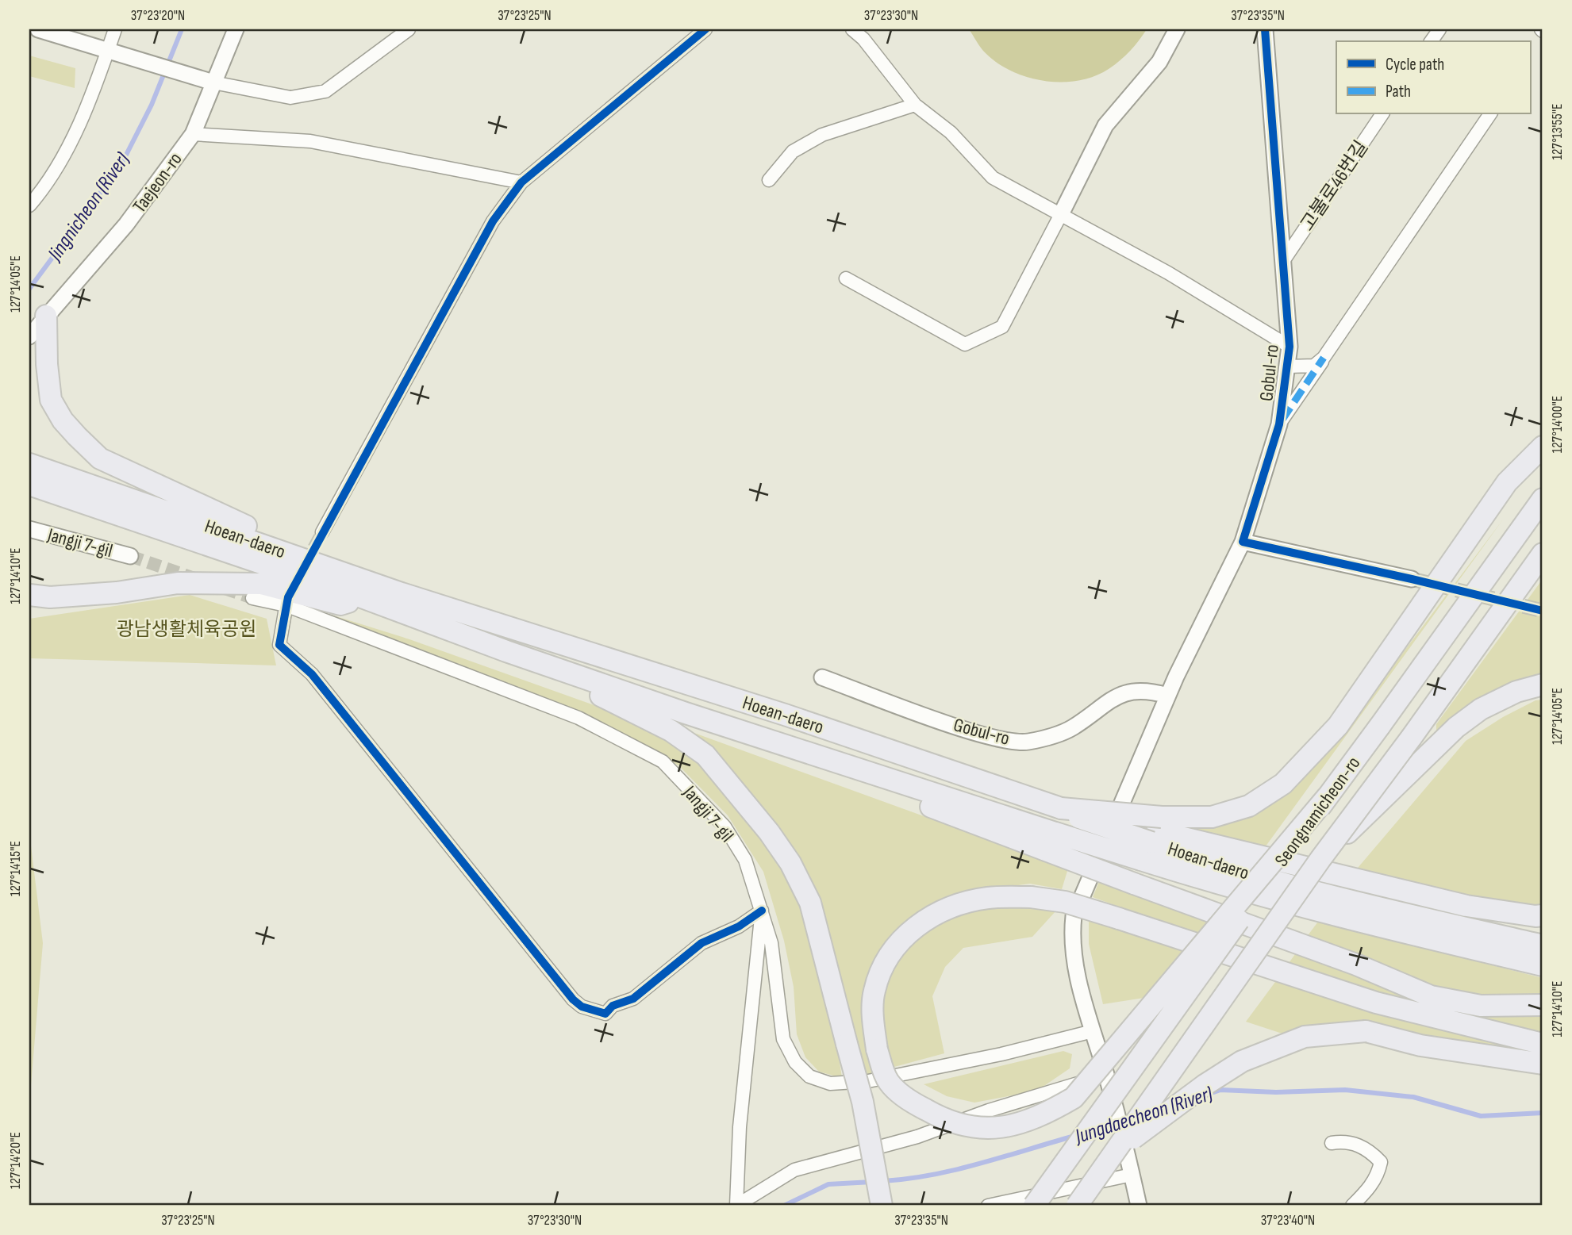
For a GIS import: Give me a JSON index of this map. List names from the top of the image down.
{
  "streets": {
    "highway": ["Hoean-daero", "Seongnamicheon-ro"],
    "street": [
      "Taejeon-ro",
      "고불로46번길",
      "Gobul-ro",
      "Jangji 7-gil"
    ]
  },
  "crossings": [
    ["고불로46번길", "Gobul-ro"],
    ["Gobul-ro", "Jangji 7-gil"]
  ],
  "water": ["Jingnicheon (River)", "Jungdaecheon (River)"],
  "parks": ["광남생활체육공원"],
  "legend": ["Cycle path", "Path"],
  "coordinates": [
    "37°23'20\"N",
    "37°23'25\"N",
    "37°23'30\"N",
    "37°23'35\"N",
    "127°13'55\"E",
    "127°14'05\"E",
    "127°14'00\"E",
    "127°14'10\"E",
    "127°14'15\"E",
    "127°14'20\"E",
    "37°23'40\"N"
  ]
}
